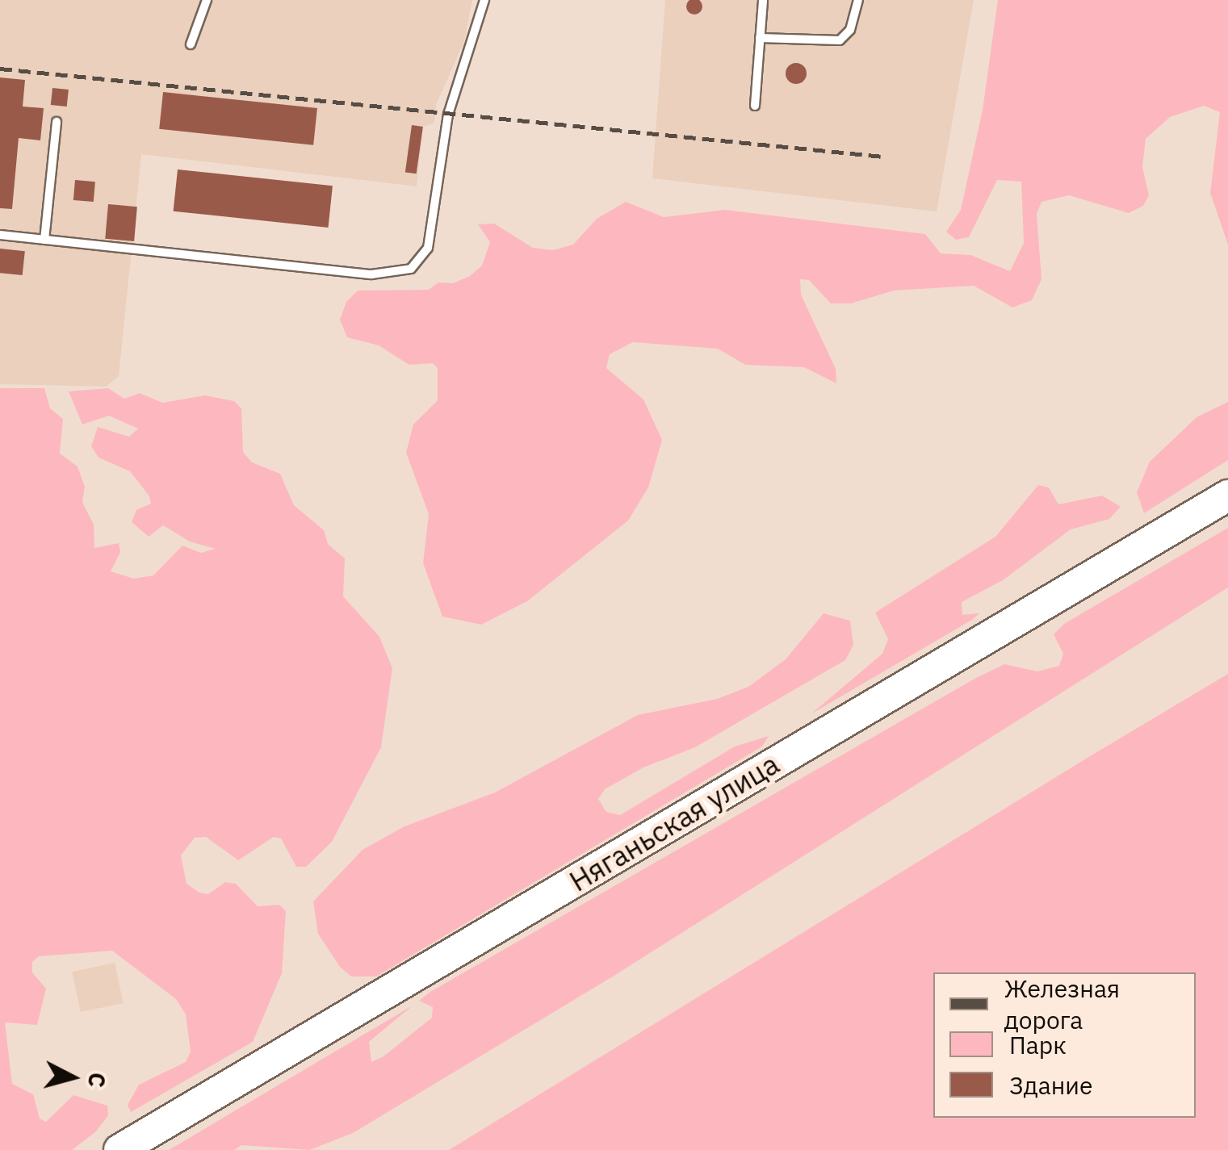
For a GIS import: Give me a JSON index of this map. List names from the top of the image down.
{
  "streets": {
    "highway": ["Няганьская улица"]
  },
  "legend": ["Железная дорога", "Парк", "Здание"],
  "north": "right"
}
